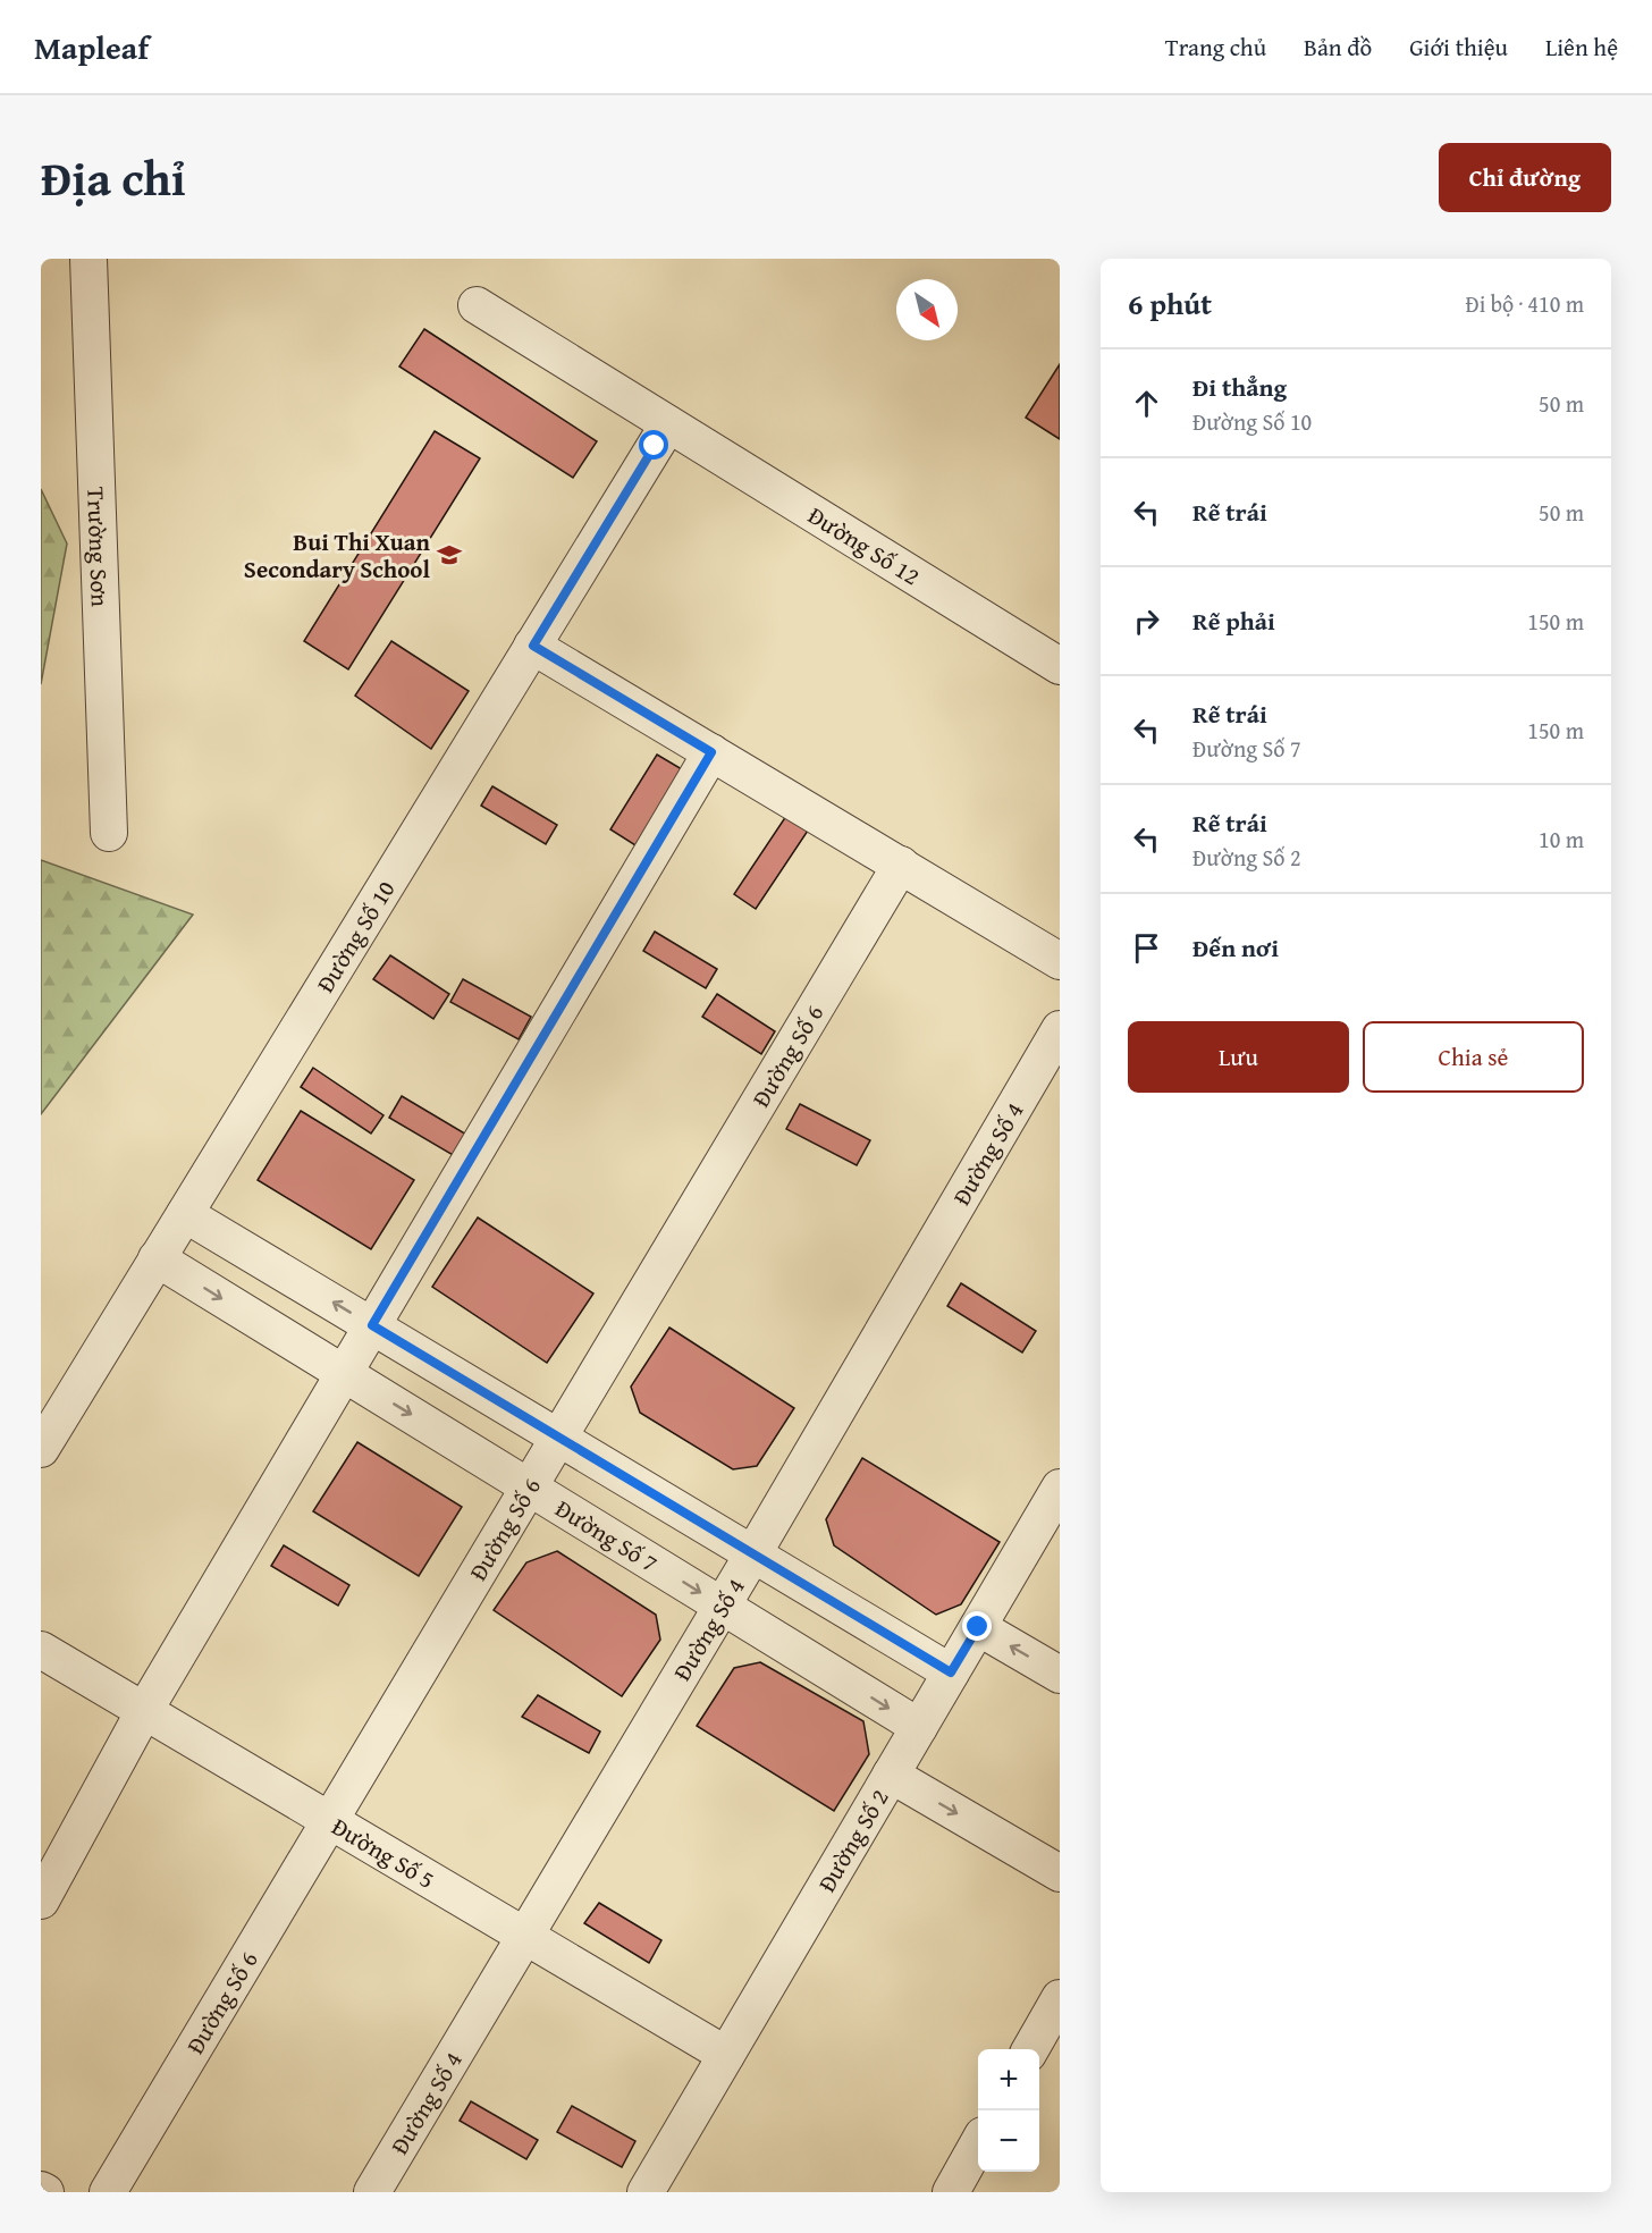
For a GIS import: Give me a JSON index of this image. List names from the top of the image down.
{
  "streets": {
    "street": [
      "Đường Số 12",
      "Trường Sơn",
      "Đường Số 10",
      "Đường Số 6",
      "Đường Số 4",
      "Đường Số 7",
      "Đường Số 2",
      "Đường Số 5"
    ]
  },
  "crossings": [
    ["Đường Số 12", "Đường Số 10"],
    ["Đường Số 10", "Đường Số 7"],
    ["Đường Số 6", "Đường Số 7"],
    ["Đường Số 6", "Đường Số 5"],
    ["Đường Số 4", "Đường Số 7"],
    ["Đường Số 4", "Đường Số 5"],
    ["Đường Số 7", "Đường Số 2"],
    ["Đường Số 2", "Đường Số 5"]
  ],
  "places": {
    "school or university": ["Bui Thi Xuan Secondary School"]
  },
  "north": "bottom right",
  "page": {
    "header": "Mapleaf",
    "nav": [
      "Trang chủ",
      "Bản đồ",
      "Giới thiệu",
      "Liên hệ"
    ],
    "title": "Địa chỉ",
    "buttons": [
      "Chỉ đường",
      ["Lưu", "Chia sẻ"]
    ],
    "heading": ["6 phút", "Đi bộ · 410 m"],
    "list": [
      ["Đi thẳng", "Đường Số 10", "50 m"],
      ["Rẽ trái", "50 m"],
      ["Rẽ phải", "150 m"],
      ["Rẽ trái", "Đường Số 7", "150 m"],
      ["Rẽ trái", "Đường Số 2", "10 m"],
      "Đến nơi"
    ],
    "map_buttons": ["+", "−"]
  }
}
